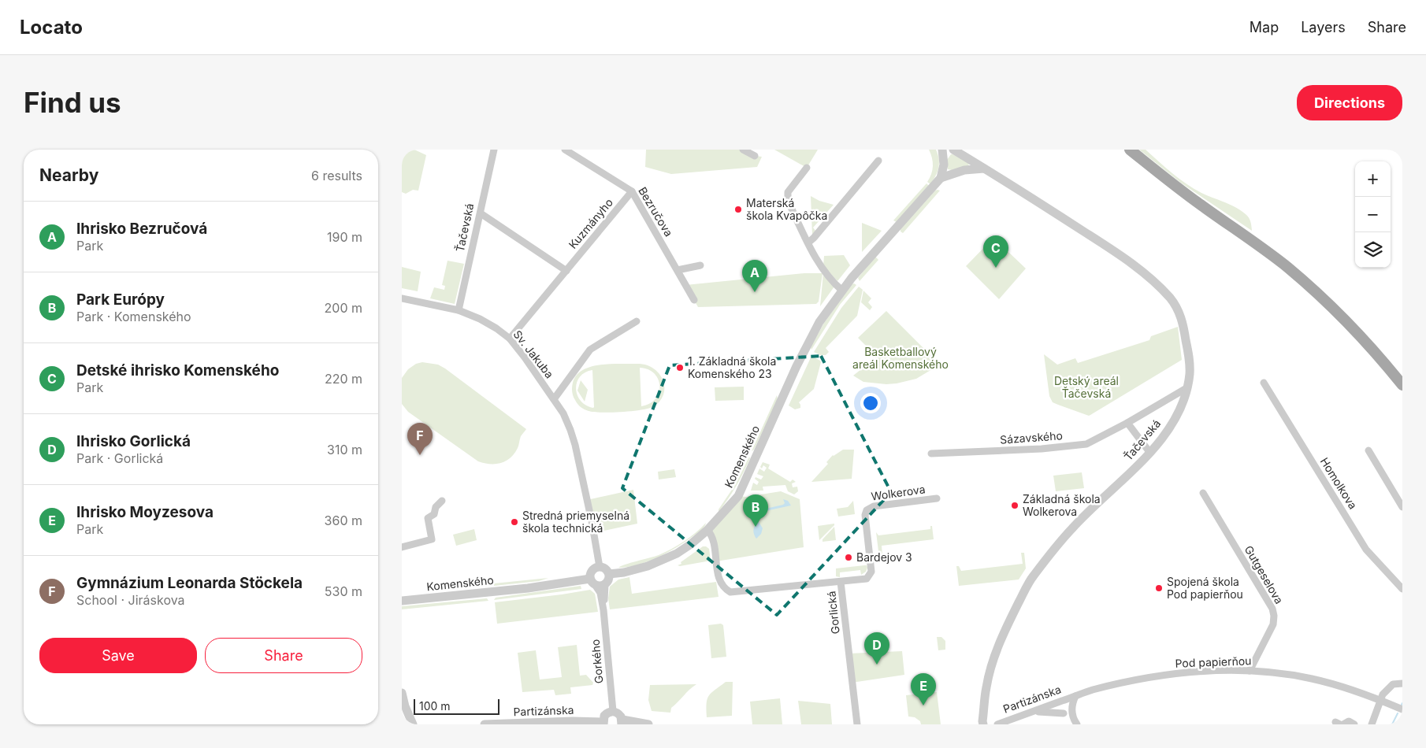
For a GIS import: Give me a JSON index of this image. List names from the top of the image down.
{
  "streets": {
    "street": [
      "Bezručova",
      "Kuzmányho",
      "Ťačevská",
      "Sv. Jakuba",
      "Sázavského",
      "Komenského",
      "Homolkova",
      "Wolkerova",
      "Gutgeselova",
      "Gorlická",
      "Gorkého",
      "Pod papierňou",
      "Partizánska"
    ]
  },
  "crossings": [
    ["Bezručova", "Kuzmányho"],
    ["Kuzmányho", "Sv. Jakuba"],
    ["Ťačevská", "Sv. Jakuba"],
    ["Ťačevská", "Sázavského"],
    ["Sv. Jakuba", "Komenského"],
    ["Sv. Jakuba", "Gorkého"],
    ["Komenského", "Gorlická"],
    ["Komenského", "Gorkého"],
    ["Wolkerova", "Gorlická"],
    ["Gutgeselova", "Pod papierňou"],
    ["Pod papierňou", "Partizánska"]
  ],
  "parks": ["Basketballový areál Komenského", "Detský areál Ťačevská"],
  "places": [
    "Materská škola Kvapôčka",
    "1. Základná škola Komenského 23",
    "Základná škola Wolkerova",
    "Stredná priemyselná škola technická",
    "Bardejov 3",
    "Spojená škola Pod papierňou"
  ],
  "scale_bar": "100 m",
  "page": {
    "header": "Locato",
    "nav": ["Map", "Layers", "Share"],
    "buttons": [
      "Directions",
      ["Save", "Share"]
    ],
    "title": "Find us",
    "heading": ["Nearby", "6 results"],
    "map_buttons": ["+", "−"],
    "list": [
      {
        "mark": "A",
        "name": "Ihrisko Bezručová",
        "note": "Park",
        "value": "190 m"
      },
      {
        "mark": "B",
        "name": "Park Európy",
        "note": "Park · Komenského",
        "value": "200 m"
      },
      {
        "mark": "C",
        "name": "Detské ihrisko Komenského",
        "note": "Park",
        "value": "220 m"
      },
      {
        "mark": "D",
        "name": "Ihrisko Gorlická",
        "note": "Park · Gorlická",
        "value": "310 m"
      },
      {
        "mark": "E",
        "name": "Ihrisko Moyzesova",
        "note": "Park",
        "value": "360 m"
      },
      {
        "mark": "F",
        "name": "Gymnázium Leonarda Stöckela",
        "note": "School · Jiráskova",
        "value": "530 m"
      }
    ],
    "pins": [
      "C",
      "A",
      "F",
      "B",
      "D",
      "E"
    ],
    "scale": "100 m"
  }
}
